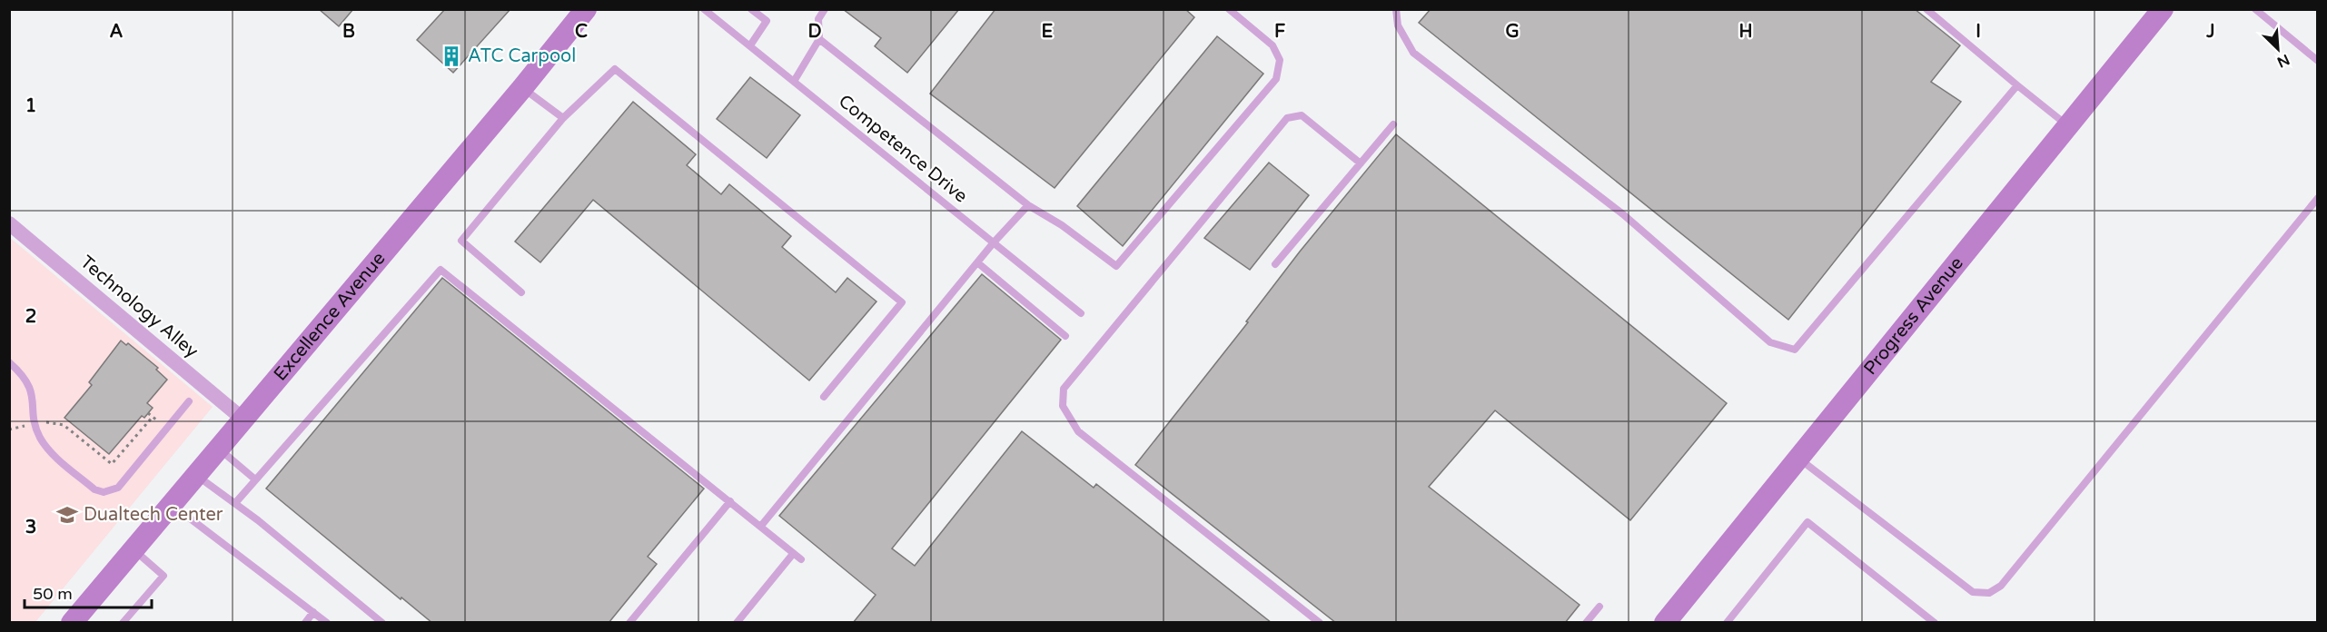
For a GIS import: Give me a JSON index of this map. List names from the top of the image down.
{
  "streets": {
    "street": ["Technology Alley", "Progress Avenue", "Excellence Avenue"],
    "lane": ["Competence Drive"]
  },
  "crossings": [
    ["Technology Alley", "Excellence Avenue"]
  ],
  "places": {
    "building": ["ATC Carpool"],
    "school or university": ["Dualtech Center"]
  },
  "scale_bar": "50 m",
  "north": "bottom right",
  "grid": {
    "columns": [
      "A",
      "B",
      "C",
      "D",
      "E",
      "F",
      "G",
      "H",
      "I",
      "J"
    ],
    "rows": ["1", "2", "3"]
  }
}
